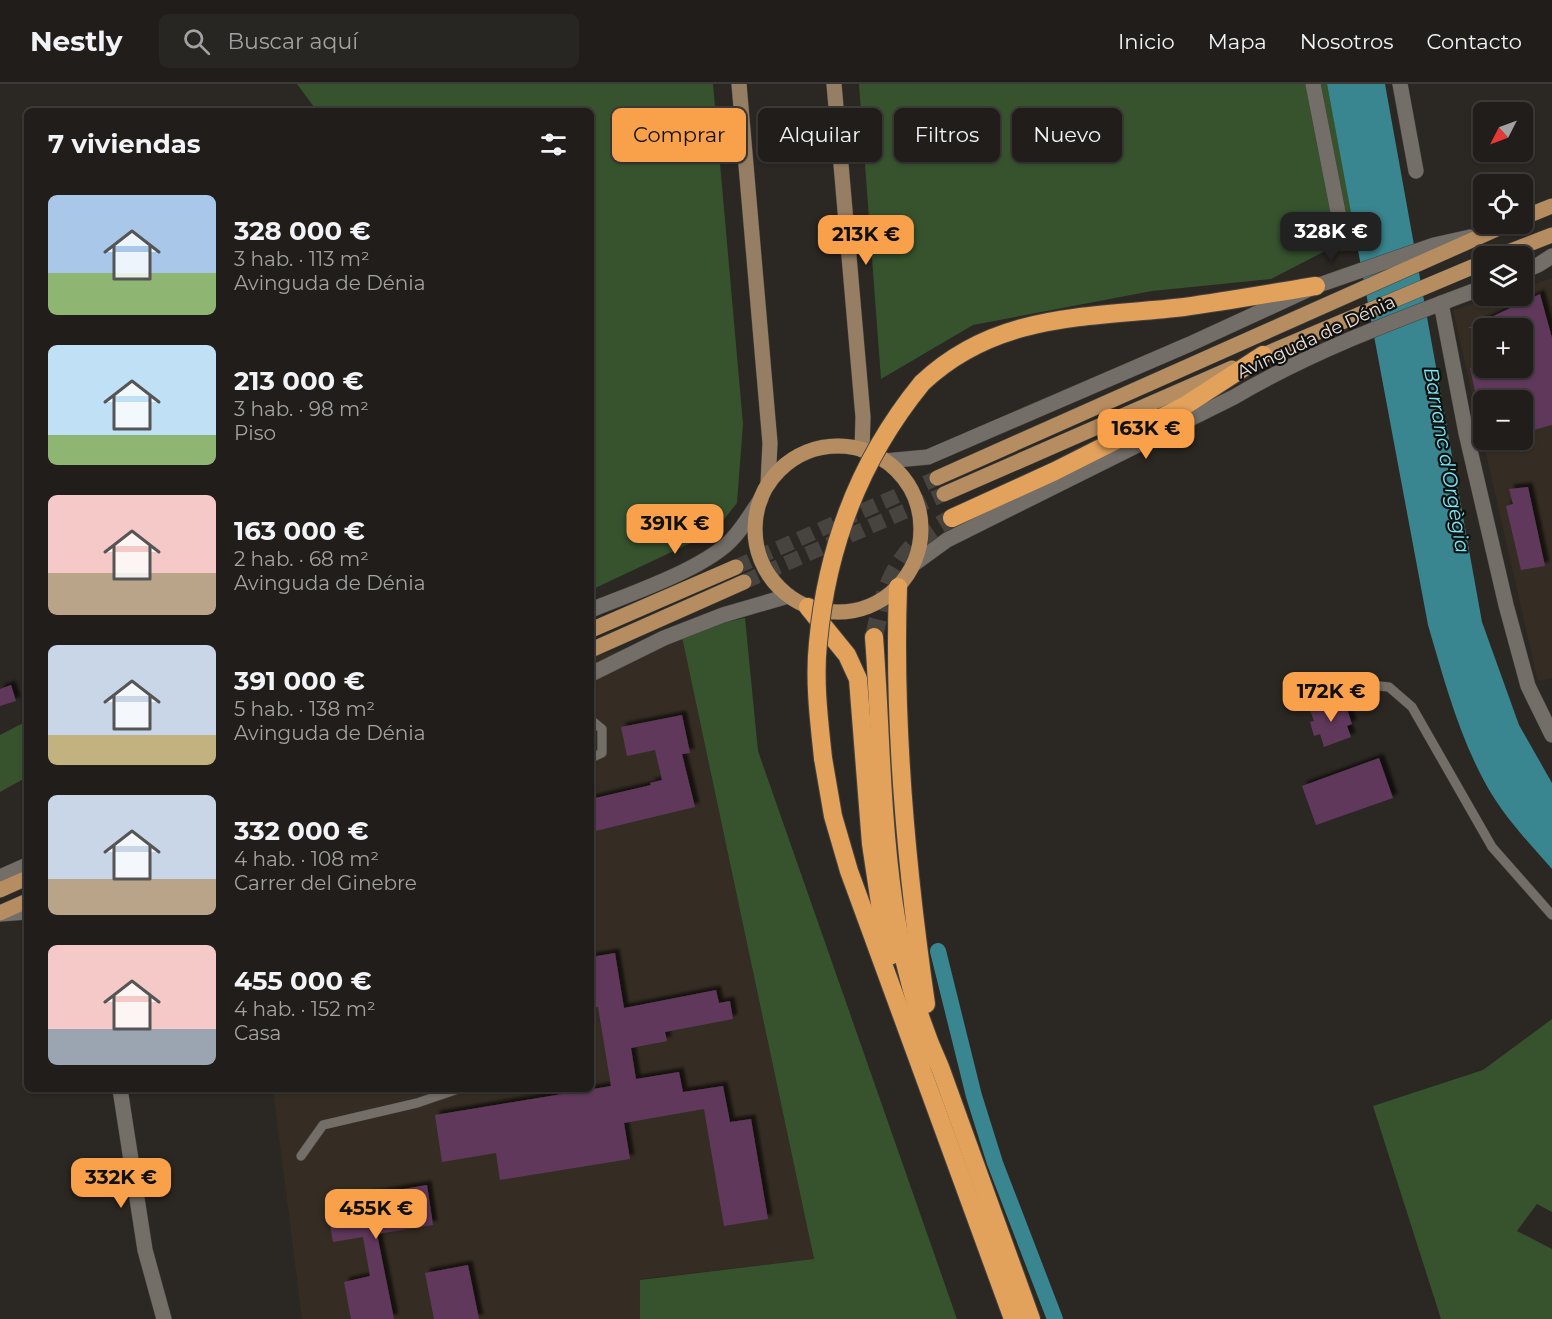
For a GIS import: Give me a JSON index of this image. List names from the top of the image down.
{
  "streets": {
    "main road": ["Avinguda de Dénia"]
  },
  "water": ["Barranc d'Orgègia"],
  "north": "bottom left",
  "page": {
    "header": "Nestly",
    "search": "Buscar aquí",
    "nav": [
      "Inicio",
      "Mapa",
      "Nosotros",
      "Contacto"
    ],
    "map_buttons": ["+", "−"],
    "chip": [
      "Comprar",
      "Alquilar",
      "Filtros",
      "Nuevo"
    ],
    "heading": "7 viviendas",
    "list": [
      {
        "name": "328 000 €",
        "note": "3 hab. · 113 m² · Avinguda de Dénia"
      },
      {
        "name": "213 000 €",
        "note": "3 hab. · 98 m² · Piso"
      },
      {
        "name": "163 000 €",
        "note": "2 hab. · 68 m² · Avinguda de Dénia"
      },
      {
        "name": "391 000 €",
        "note": "5 hab. · 138 m² · Avinguda de Dénia"
      },
      {
        "name": "332 000 €",
        "note": "4 hab. · 108 m² · Carrer del Ginebre"
      },
      {
        "name": "455 000 €",
        "note": "4 hab. · 152 m² · Casa"
      }
    ],
    "price": [
      "328K €",
      "213K €",
      "163K €",
      "391K €",
      "172K €",
      "332K €",
      "455K €"
    ]
  }
}
